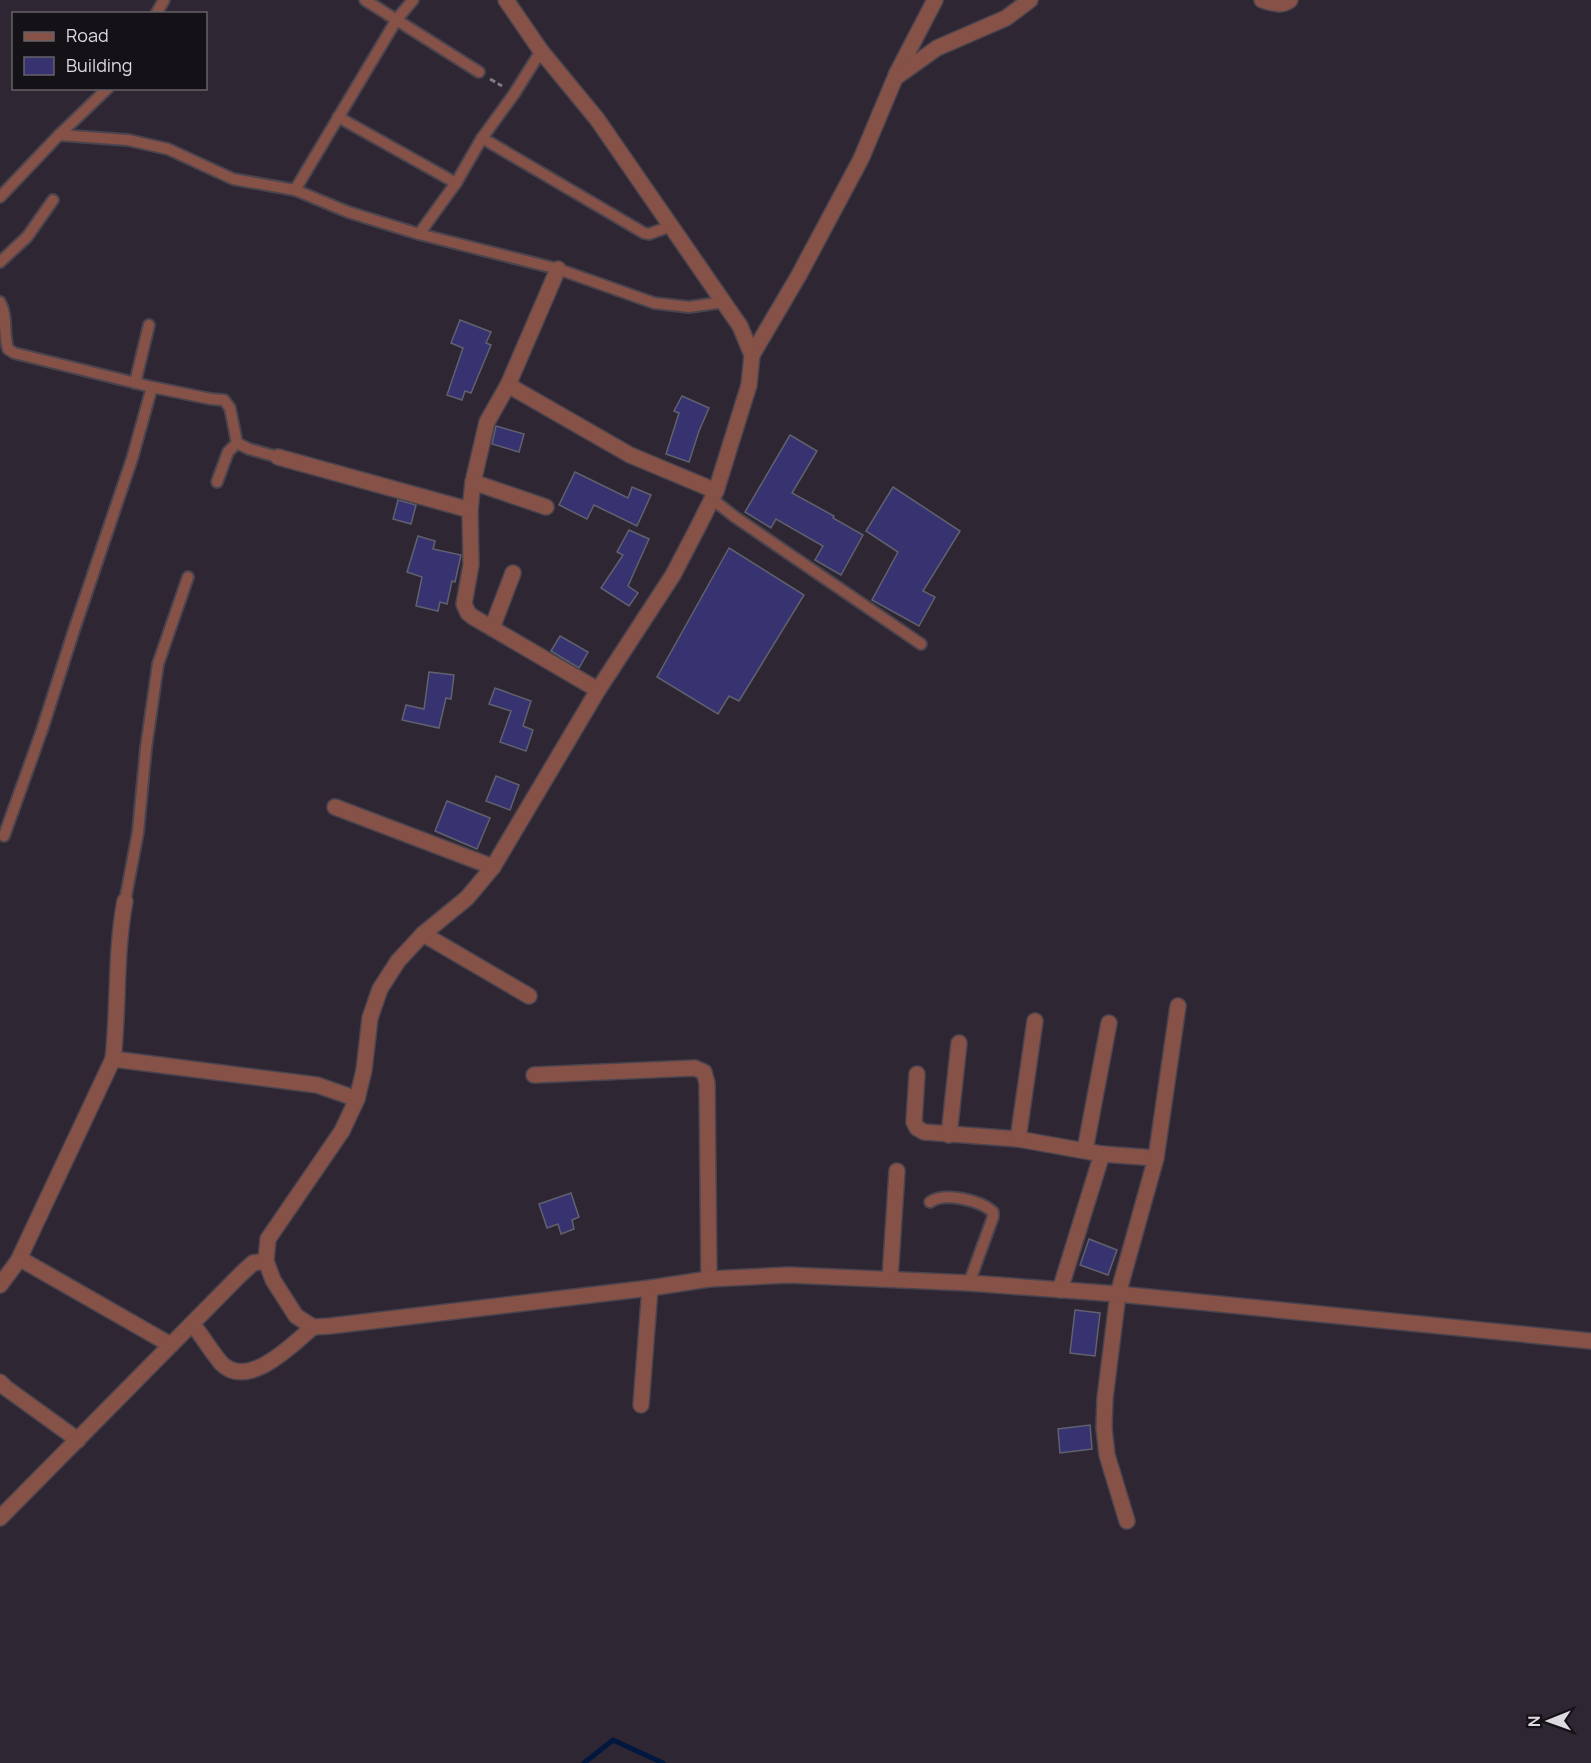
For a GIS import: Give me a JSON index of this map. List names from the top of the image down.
{
  "legend": ["Road", "Building"],
  "north": "left"
}
